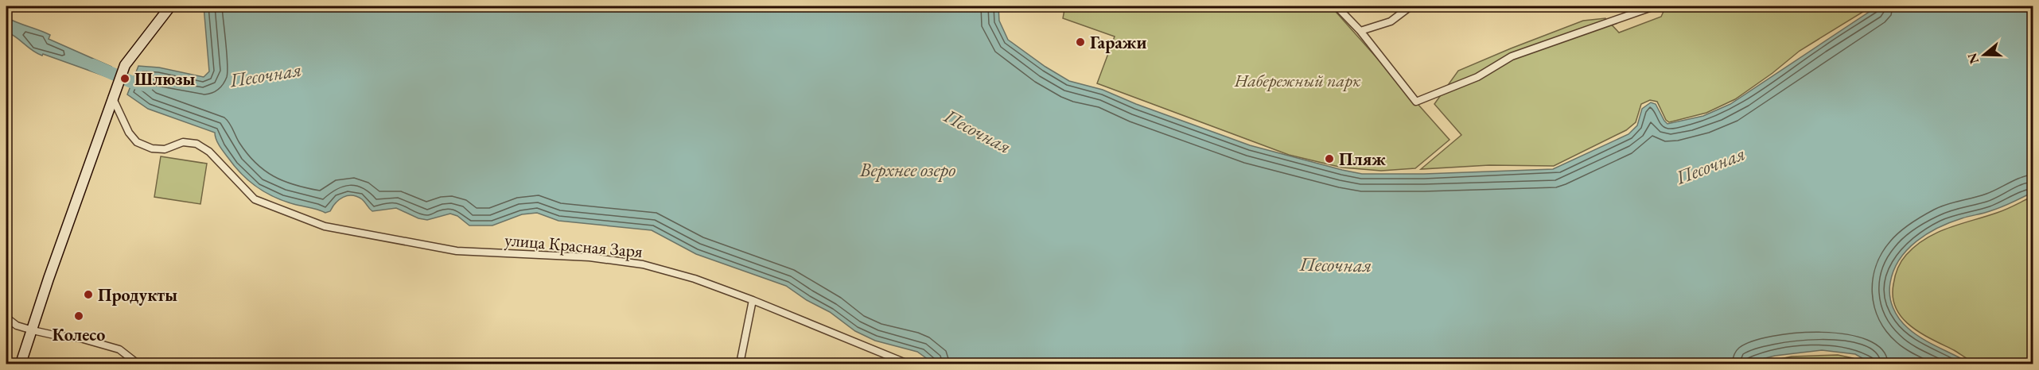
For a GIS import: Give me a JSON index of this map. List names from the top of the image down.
{
  "streets": {
    "street": ["улица Красная Заря"]
  },
  "water": ["Песочная", "Верхнее озеро"],
  "parks": ["Набережный парк"],
  "places": [
    "Гаражи",
    "Шлюзы",
    "Пляж",
    "Продукты",
    "Колесо"
  ],
  "north": "left"
}
